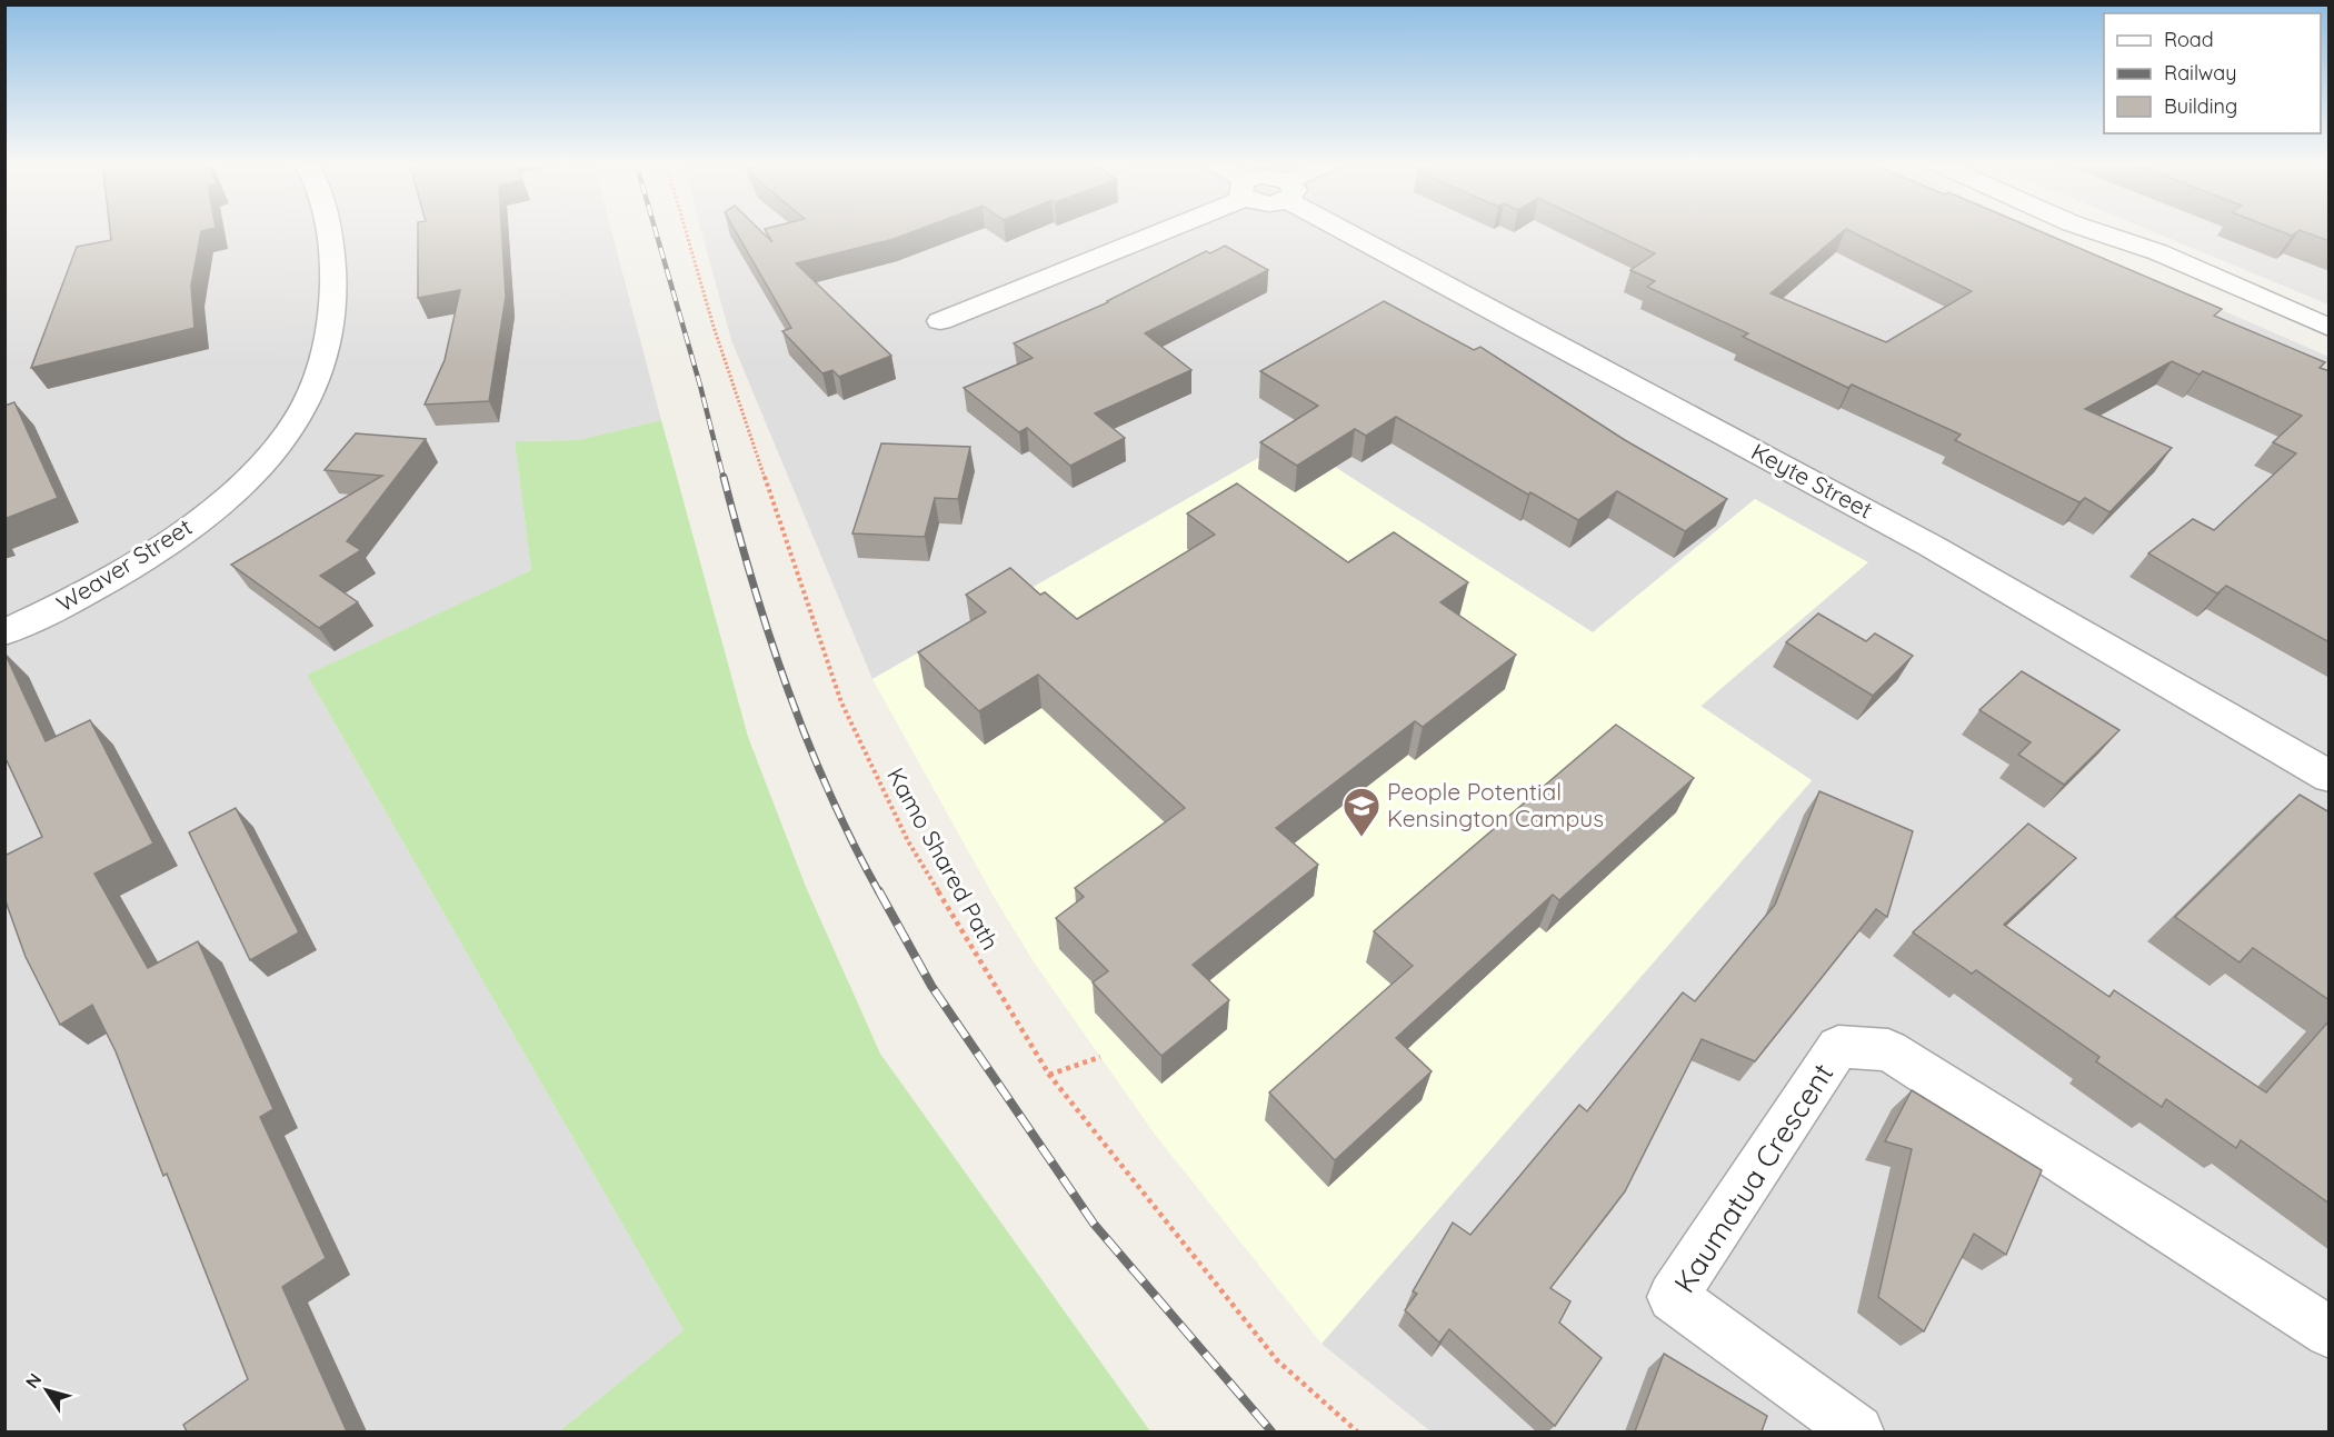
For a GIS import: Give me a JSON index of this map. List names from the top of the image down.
{
  "streets": {
    "street": ["Keyte Street", "Weaver Street", "Kaumatua Crescent"],
    "path": ["Kamo Shared Path"]
  },
  "places": {
    "school or university": ["People Potential Kensington Campus"]
  },
  "legend": ["Road", "Railway", "Building"],
  "north": "top left"
}
